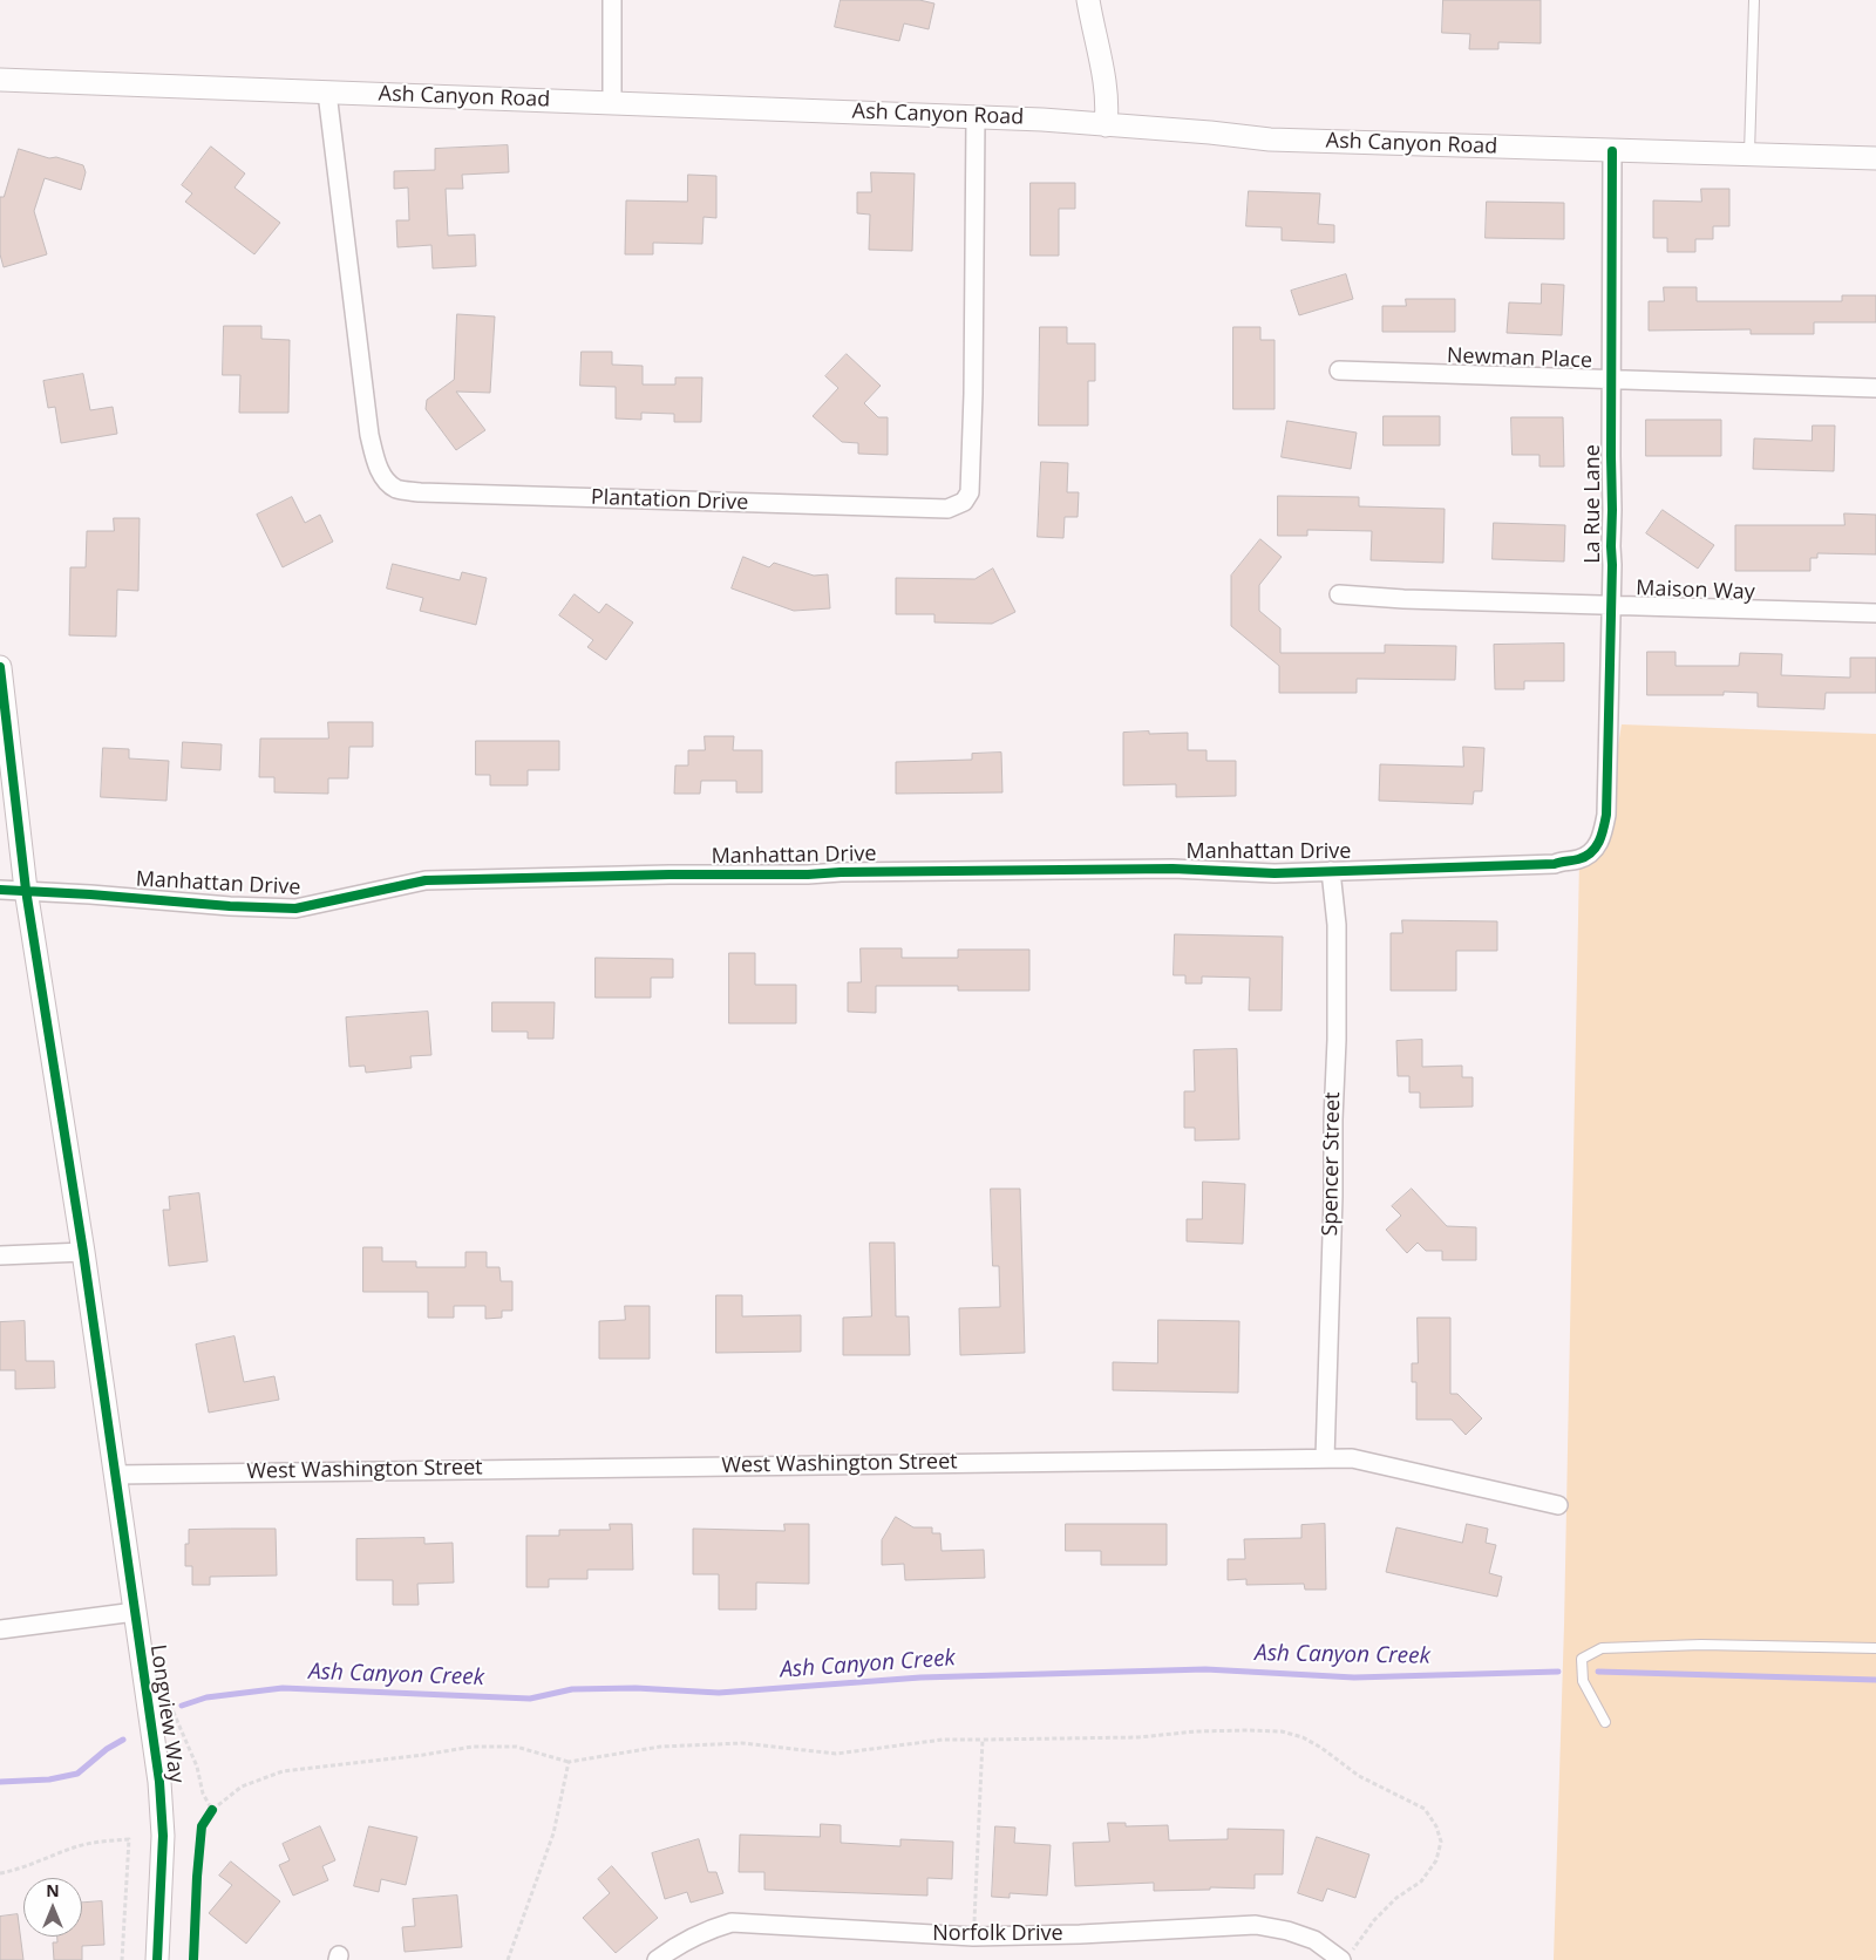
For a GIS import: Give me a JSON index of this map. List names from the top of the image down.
{
  "streets": {
    "street": [
      "Ash Canyon Road",
      "Newman Place",
      "Plantation Drive",
      "La Rue Lane",
      "Maison Way",
      "Manhattan Drive",
      "Spencer Street",
      "West Washington Street",
      "Longview Way",
      "Norfolk Drive"
    ]
  },
  "crossings": [
    ["Ash Canyon Road", "Plantation Drive"],
    ["Ash Canyon Road", "La Rue Lane"],
    ["Newman Place", "La Rue Lane"],
    ["La Rue Lane", "Maison Way"],
    ["La Rue Lane", "Manhattan Drive"],
    ["Manhattan Drive", "Spencer Street"],
    ["Manhattan Drive", "Longview Way"],
    ["Spencer Street", "West Washington Street"],
    ["West Washington Street", "Longview Way"]
  ],
  "water": ["Ash Canyon Creek"],
  "north": "top"
}
